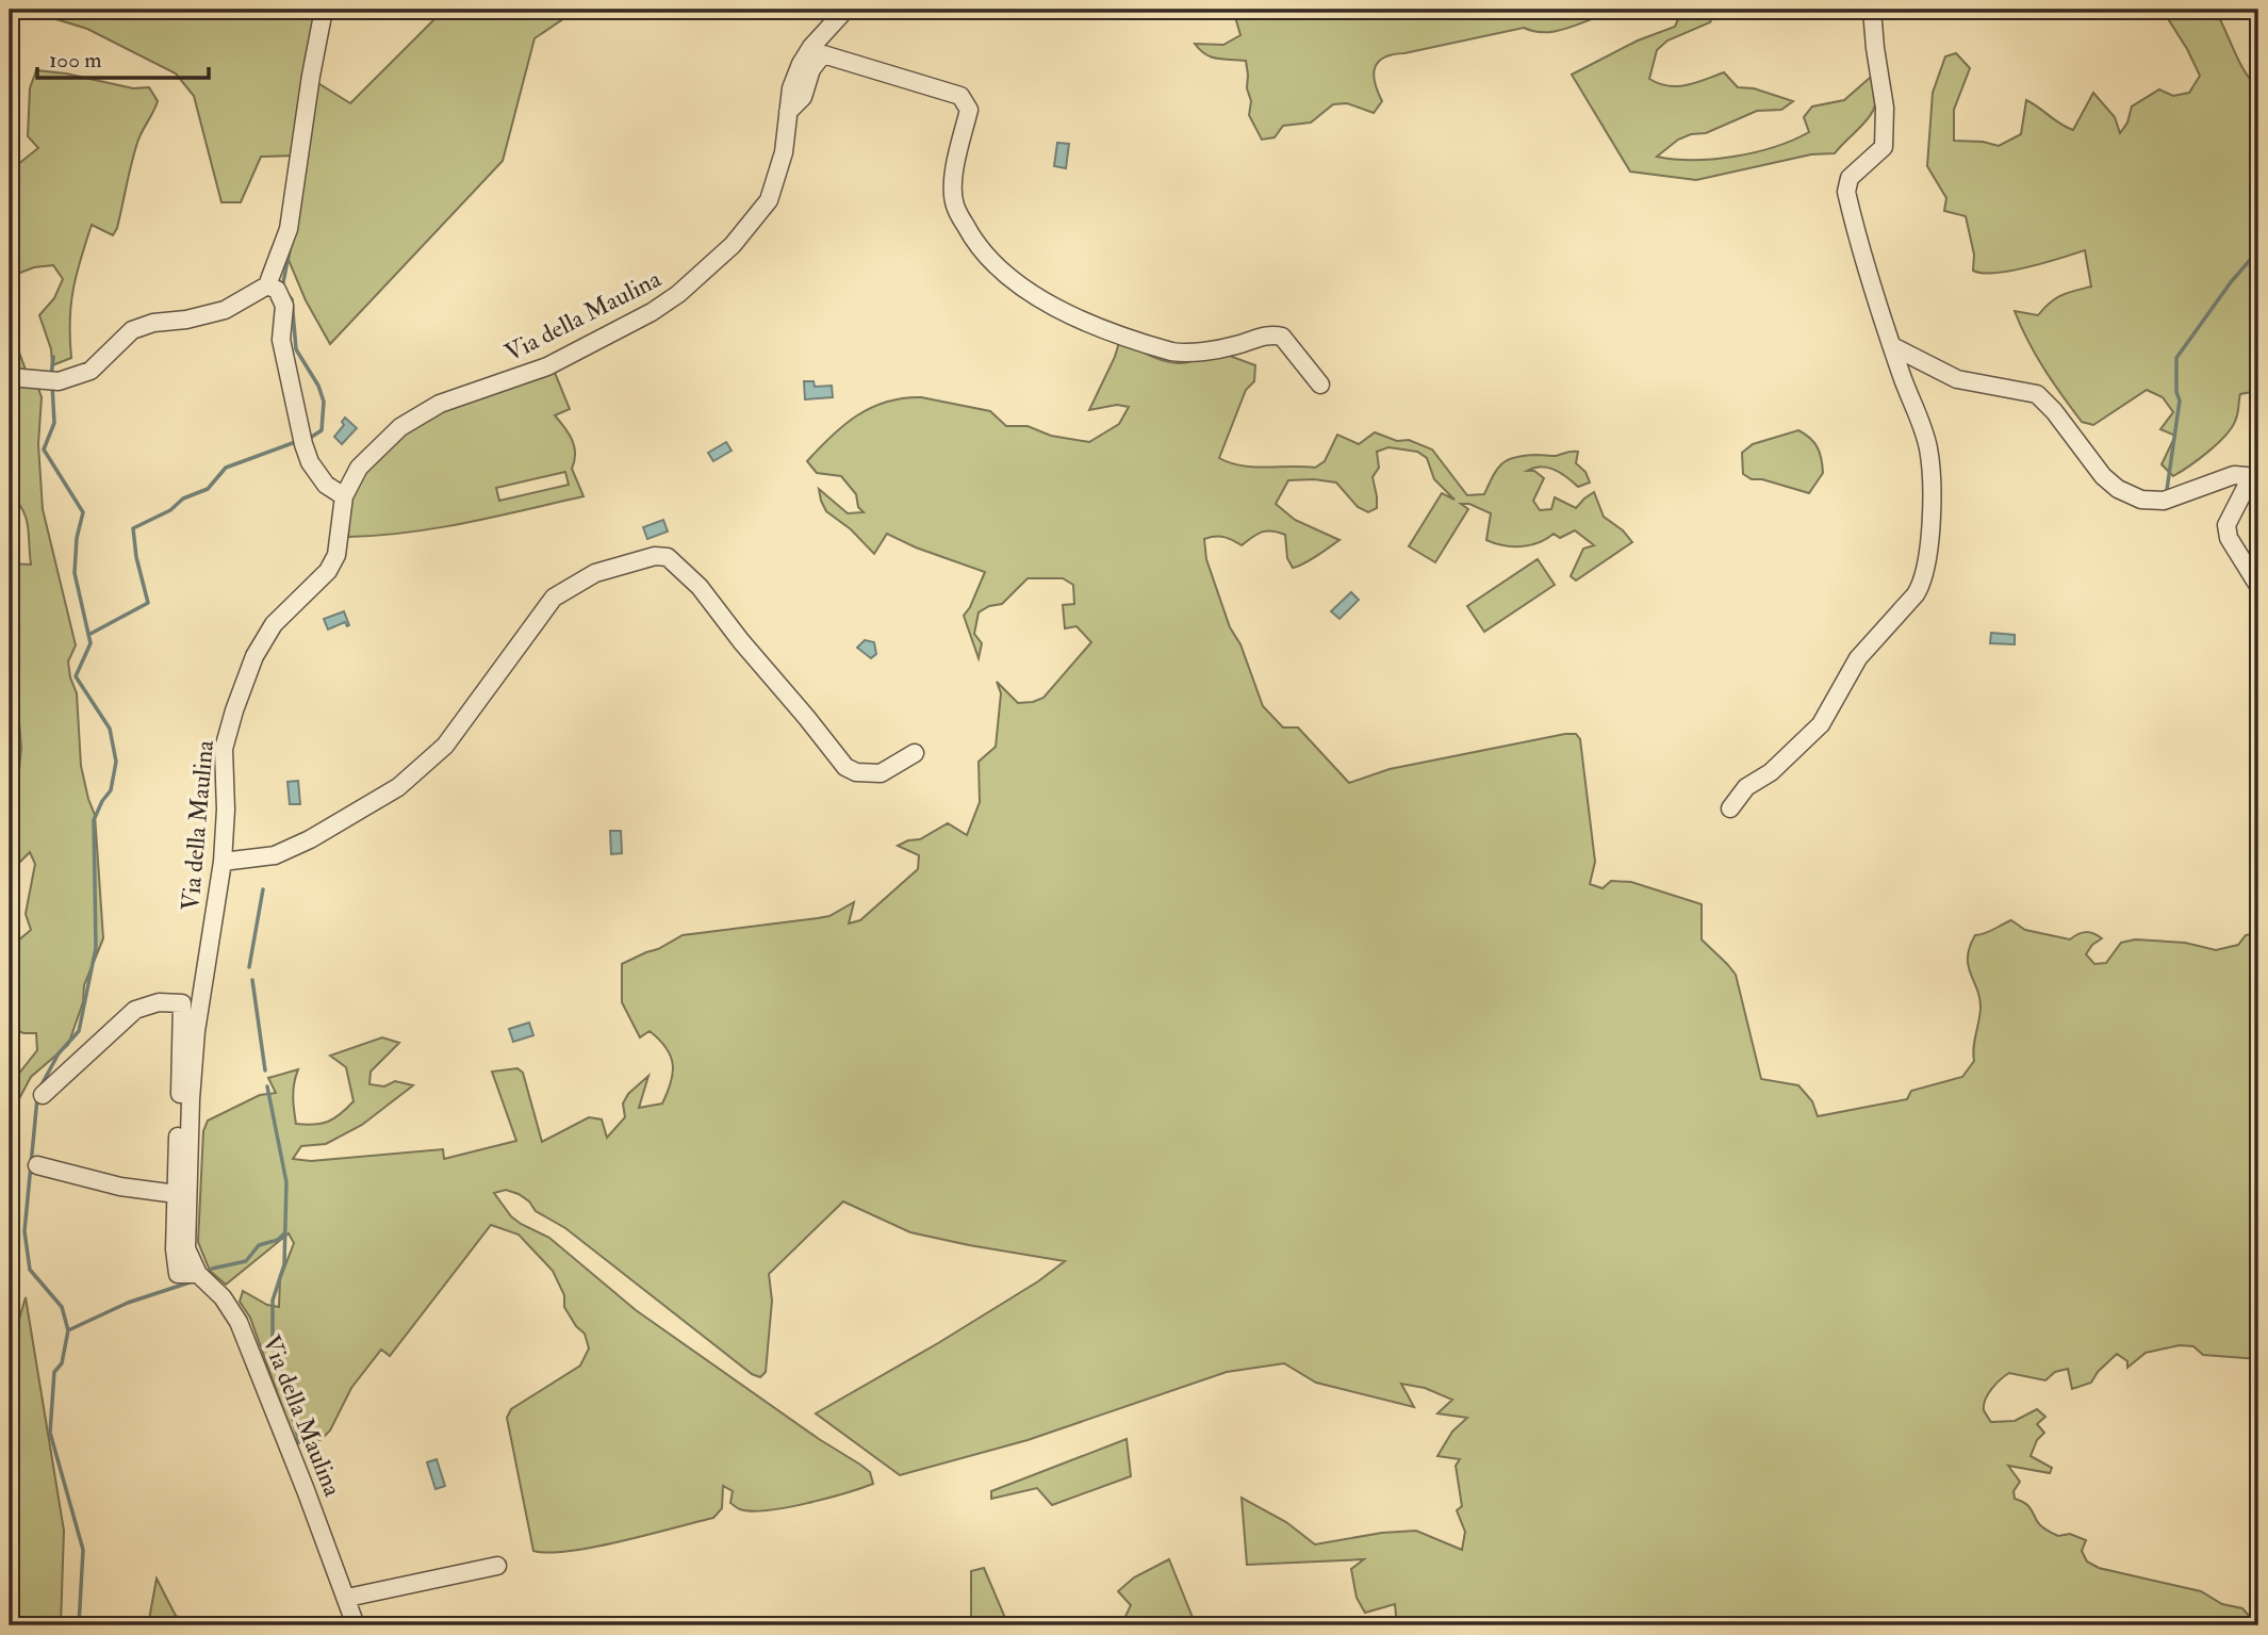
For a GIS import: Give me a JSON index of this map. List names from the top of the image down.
{
  "streets": {
    "street": ["Via della Maulina"]
  },
  "scale_bar": "100 m"
}
